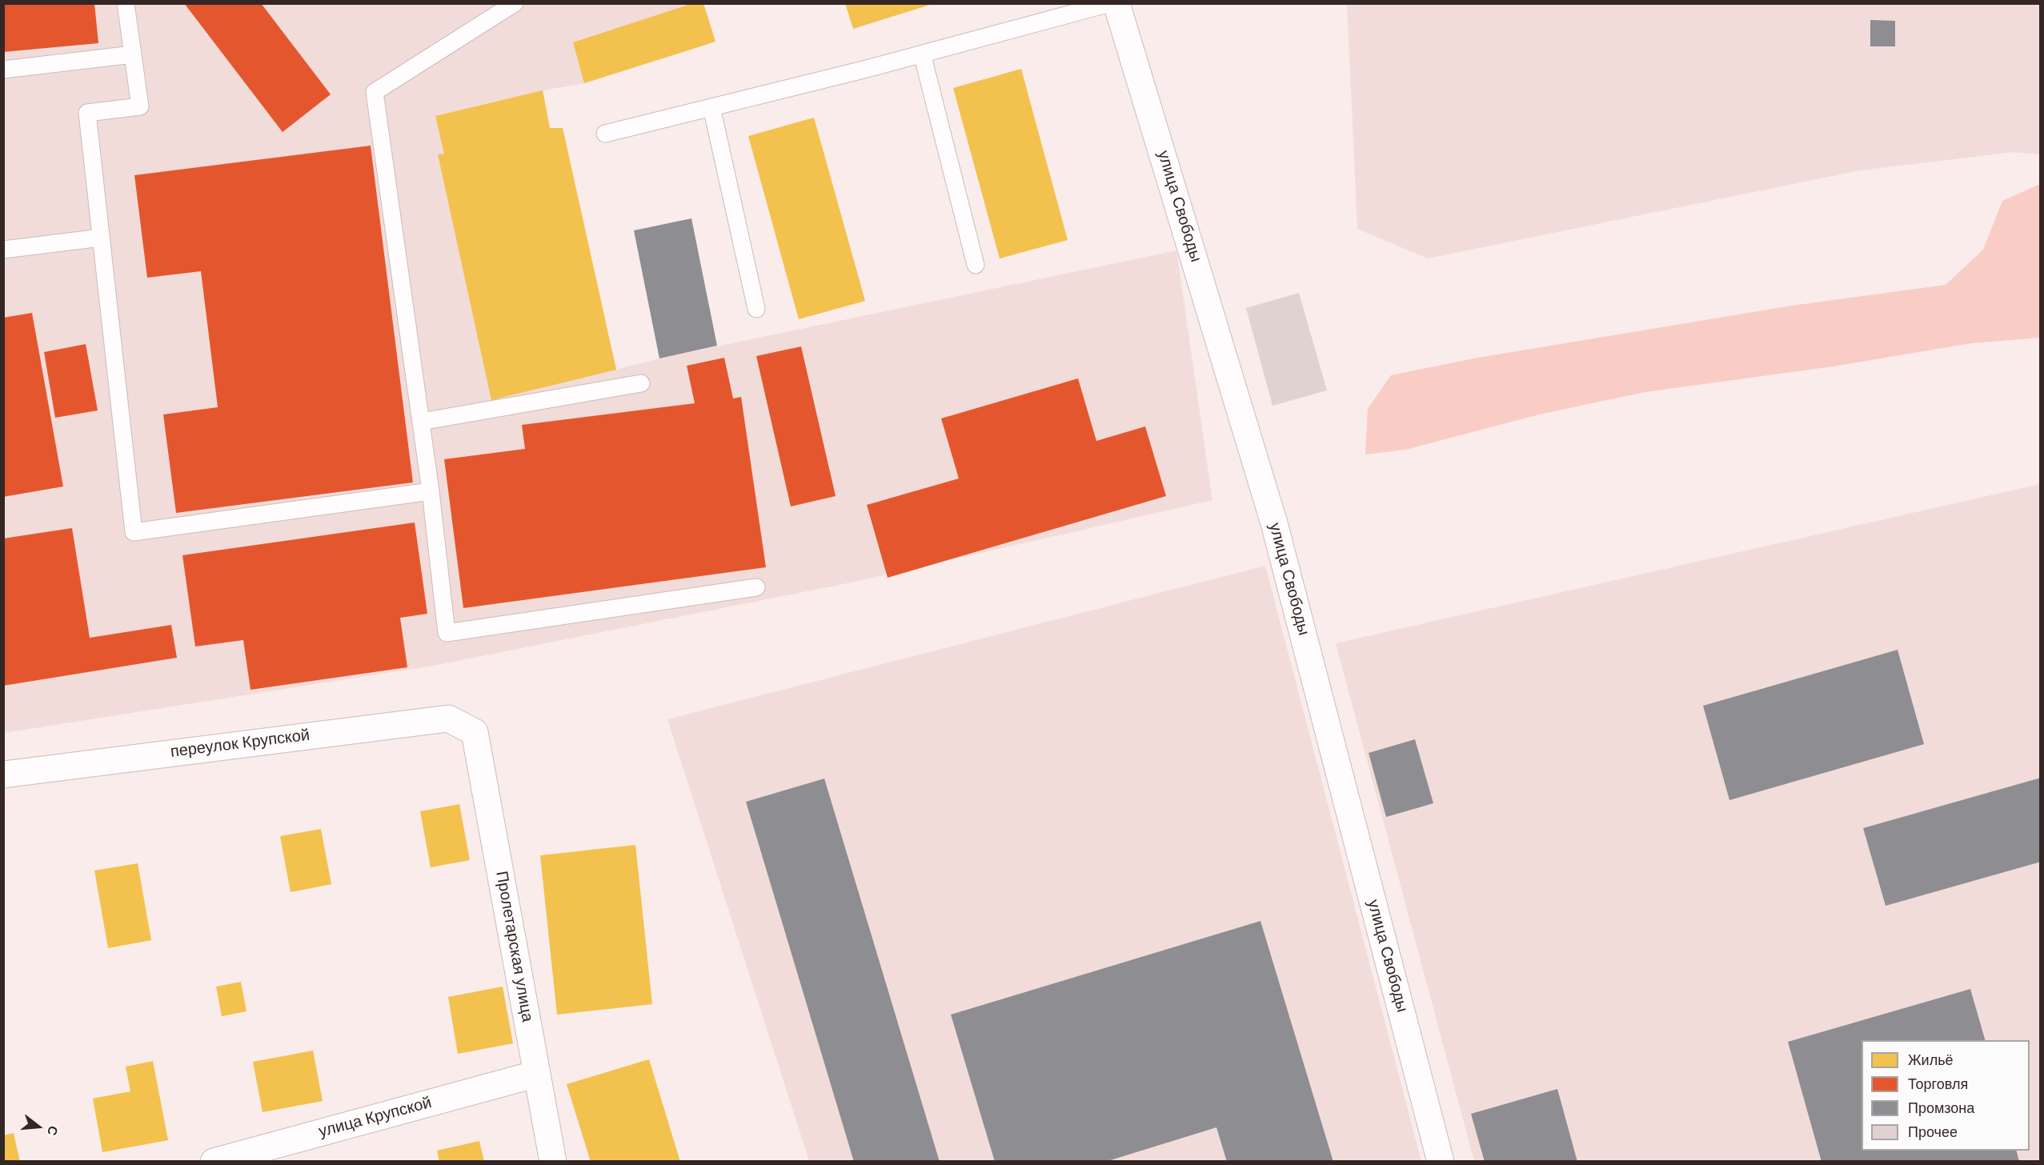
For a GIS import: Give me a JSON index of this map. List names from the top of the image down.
{
  "streets": {
    "street": [
      "улица Свободы",
      "переулок Крупской",
      "Пролетарская улица",
      "улица Крупской"
    ]
  },
  "crossings": [
    ["переулок Крупской", "Пролетарская улица"],
    ["Пролетарская улица", "улица Крупской"]
  ],
  "legend": [
    "Жильё",
    "Торговля",
    "Промзона",
    "Прочее"
  ],
  "north": "right"
}
